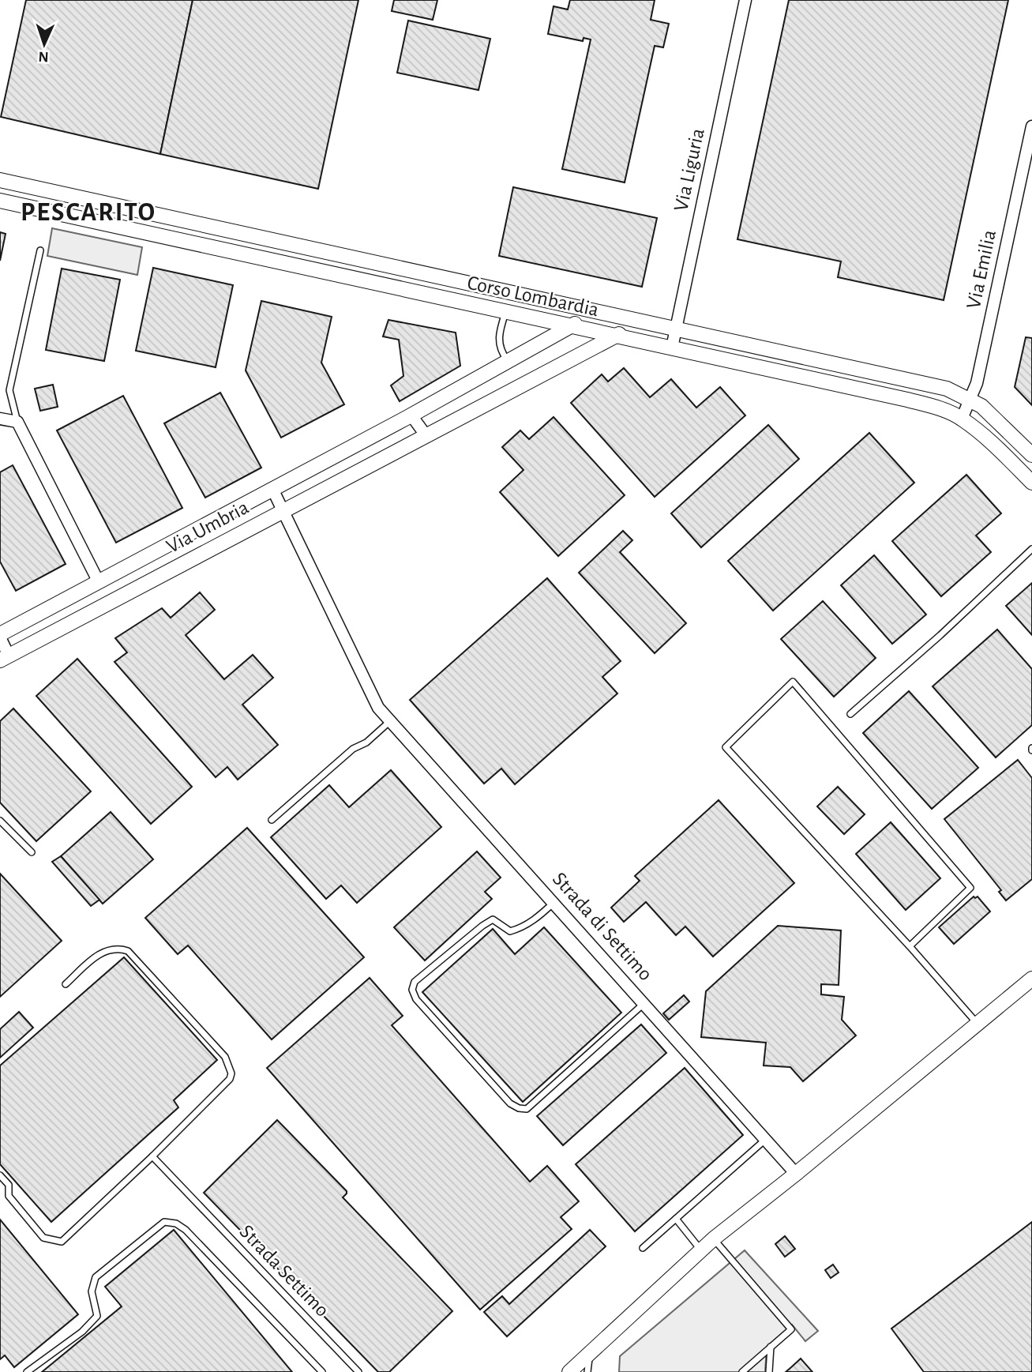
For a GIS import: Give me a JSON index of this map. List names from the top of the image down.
{
  "streets": {
    "street": [
      "Via Liguria",
      "Via Emilia",
      "Corso Lombardia",
      "Via Umbria",
      "Strada di Settimo"
    ],
    "lane": ["Strada Settimo"]
  },
  "crossings": [
    ["Via Liguria", "Corso Lombardia"],
    ["Via Emilia", "Corso Lombardia"],
    ["Corso Lombardia", "Via Umbria"],
    ["Via Umbria", "Strada di Settimo"]
  ],
  "districts": ["PESCARITO"],
  "north": "bottom"
}
